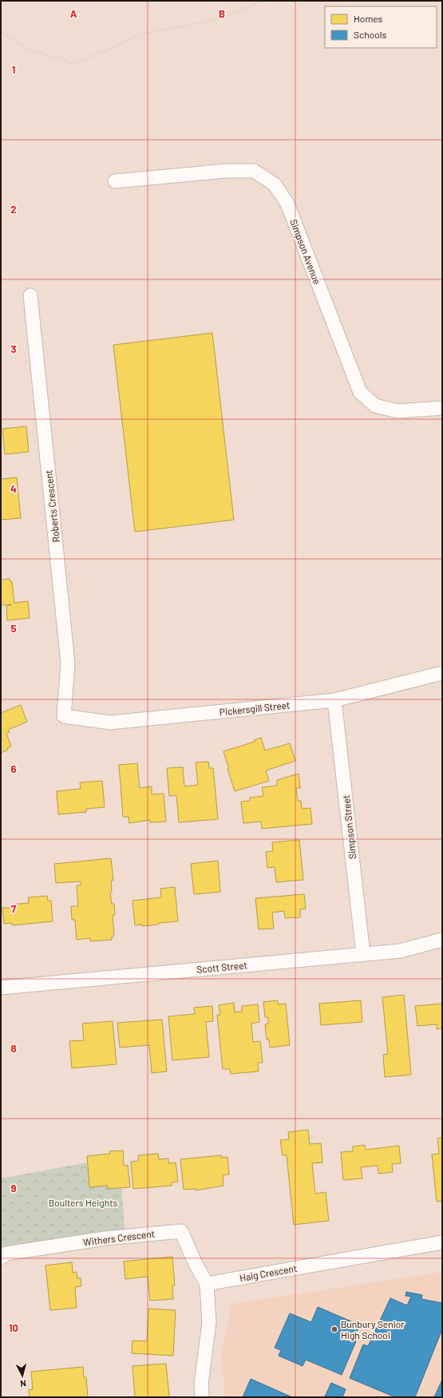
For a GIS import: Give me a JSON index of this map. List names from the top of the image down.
{
  "streets": {
    "street": [
      "Simpson Avenue",
      "Roberts Crescent",
      "Pickersgill Street",
      "Simpson Street",
      "Scott Street",
      "Withers Crescent",
      "Haig Crescent"
    ]
  },
  "crossings": [
    ["Roberts Crescent", "Pickersgill Street"],
    ["Pickersgill Street", "Simpson Street"],
    ["Simpson Street", "Scott Street"],
    ["Withers Crescent", "Haig Crescent"]
  ],
  "parks": ["Boulters Heights"],
  "places": ["Bunbury Senior High School"],
  "legend": ["Homes", "Schools"],
  "north": "bottom",
  "grid": {
    "columns": ["A", "B"],
    "rows": [
      "1",
      "2",
      "3",
      "4",
      "5",
      "6",
      "7",
      "8",
      "9",
      "10"
    ]
  }
}
